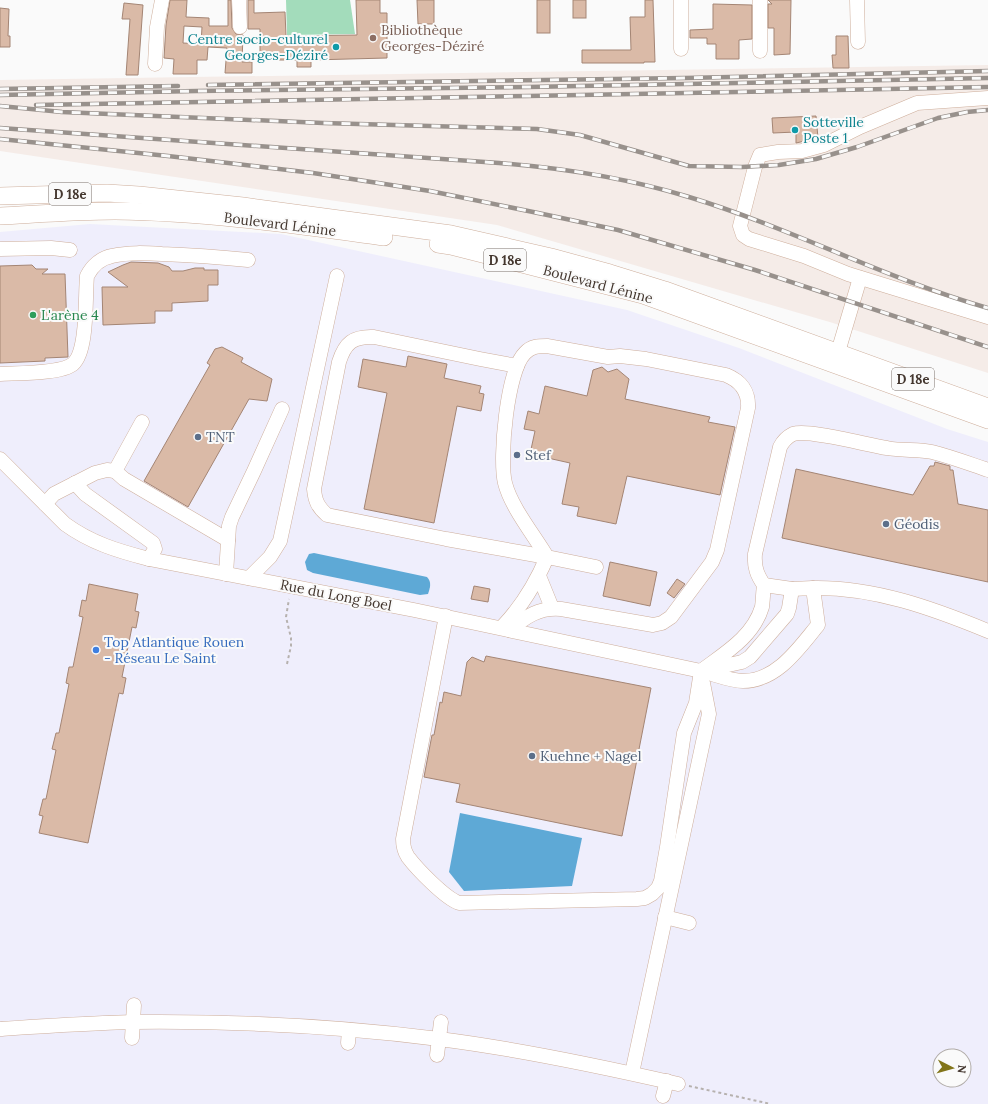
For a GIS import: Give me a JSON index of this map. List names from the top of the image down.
{
  "streets": {
    "main road": ["D 18e", "Boulevard Lénine"],
    "street": ["Rue du Long Boel"]
  },
  "places": [
    "Bibliothèque Georges-Déziré",
    "Centre socio-culturel Georges-Déziré",
    "Sotteville Poste 1",
    "L'arène 4",
    "TNT",
    "Stef",
    "Géodis",
    "Top Atlantique Rouen - Réseau Le Saint",
    "Kuehne + Nagel"
  ],
  "north": "right"
}
